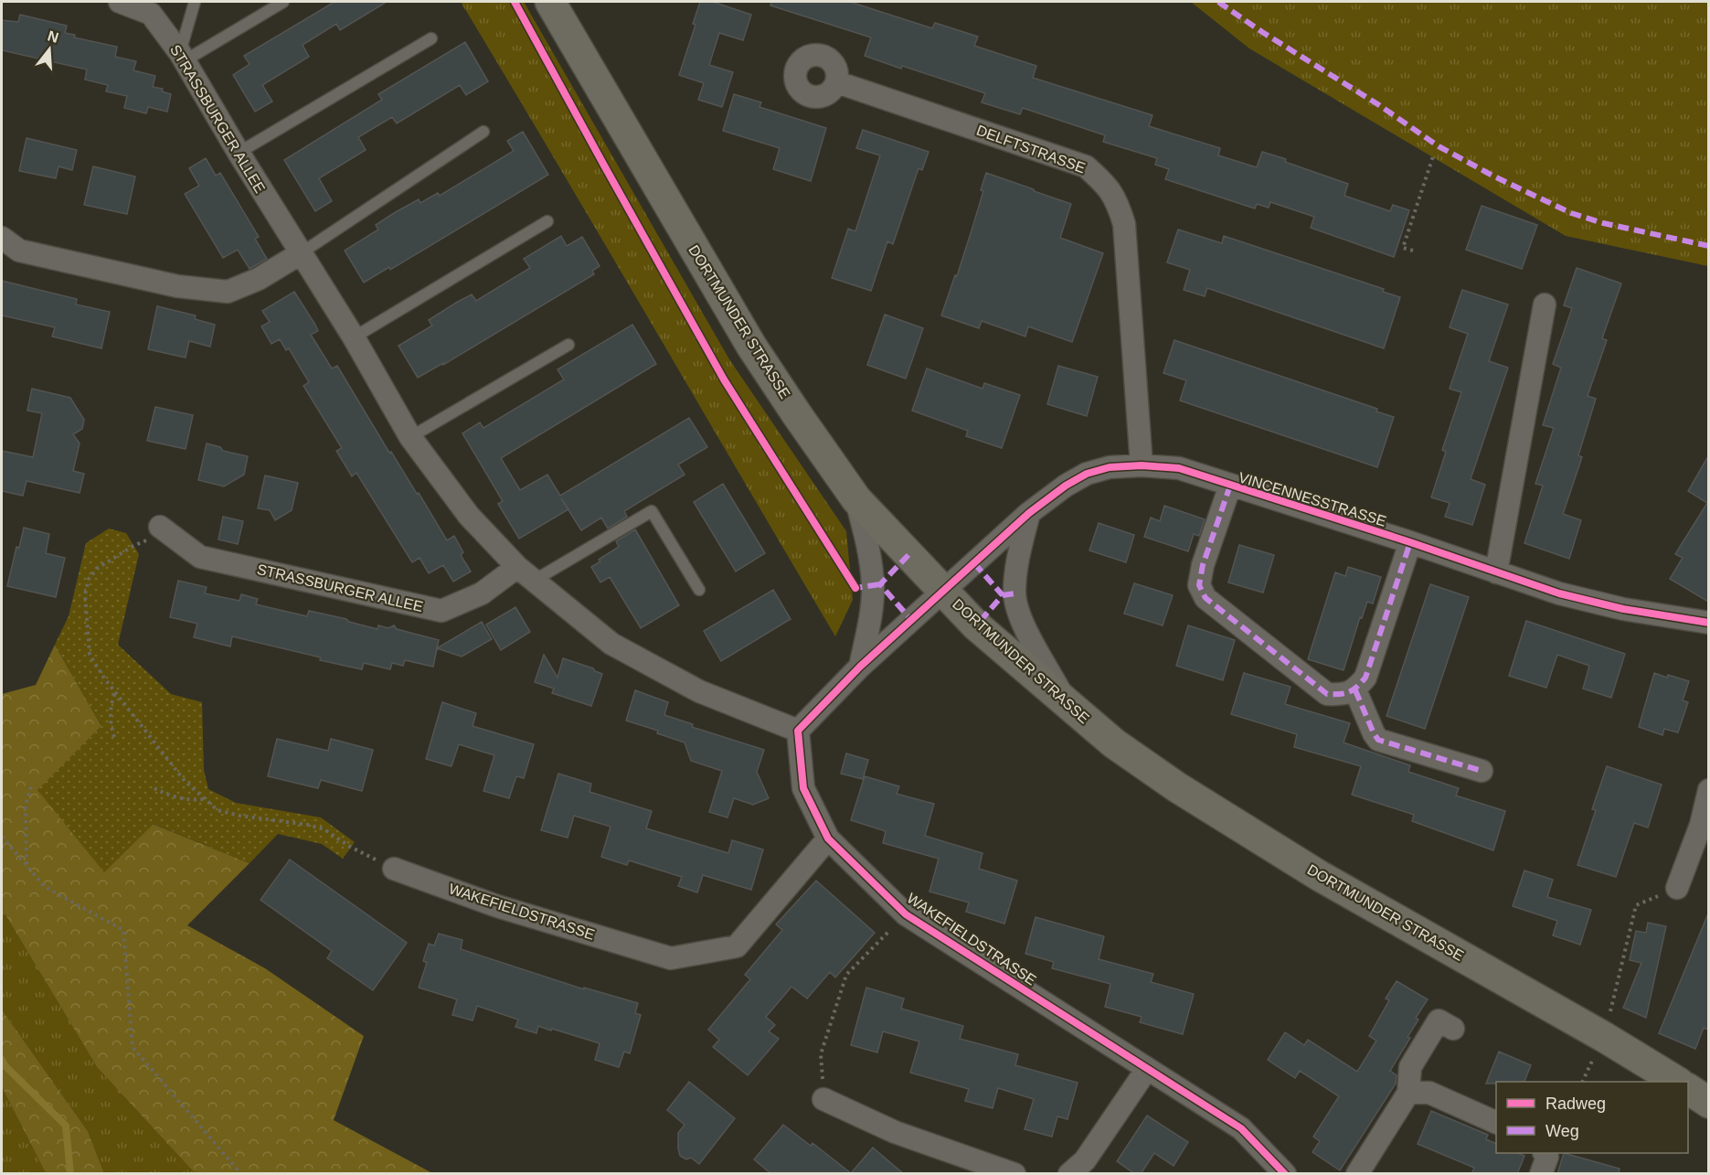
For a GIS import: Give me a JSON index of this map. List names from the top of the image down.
{
  "streets": {
    "main road": ["DORTMUNDER STRASSE"],
    "street": [
      "STRASSBURGER ALLEE",
      "DELFTSTRASSE",
      "VINCENNESSTRASSE",
      "WAKEFIELDSTRASSE"
    ]
  },
  "crossings": [
    ["STRASSBURGER ALLEE", "WAKEFIELDSTRASSE"],
    ["DELFTSTRASSE", "VINCENNESSTRASSE"],
    ["DORTMUNDER STRASSE", "VINCENNESSTRASSE"]
  ],
  "legend": ["Radweg", "Weg"],
  "north": "top"
}
